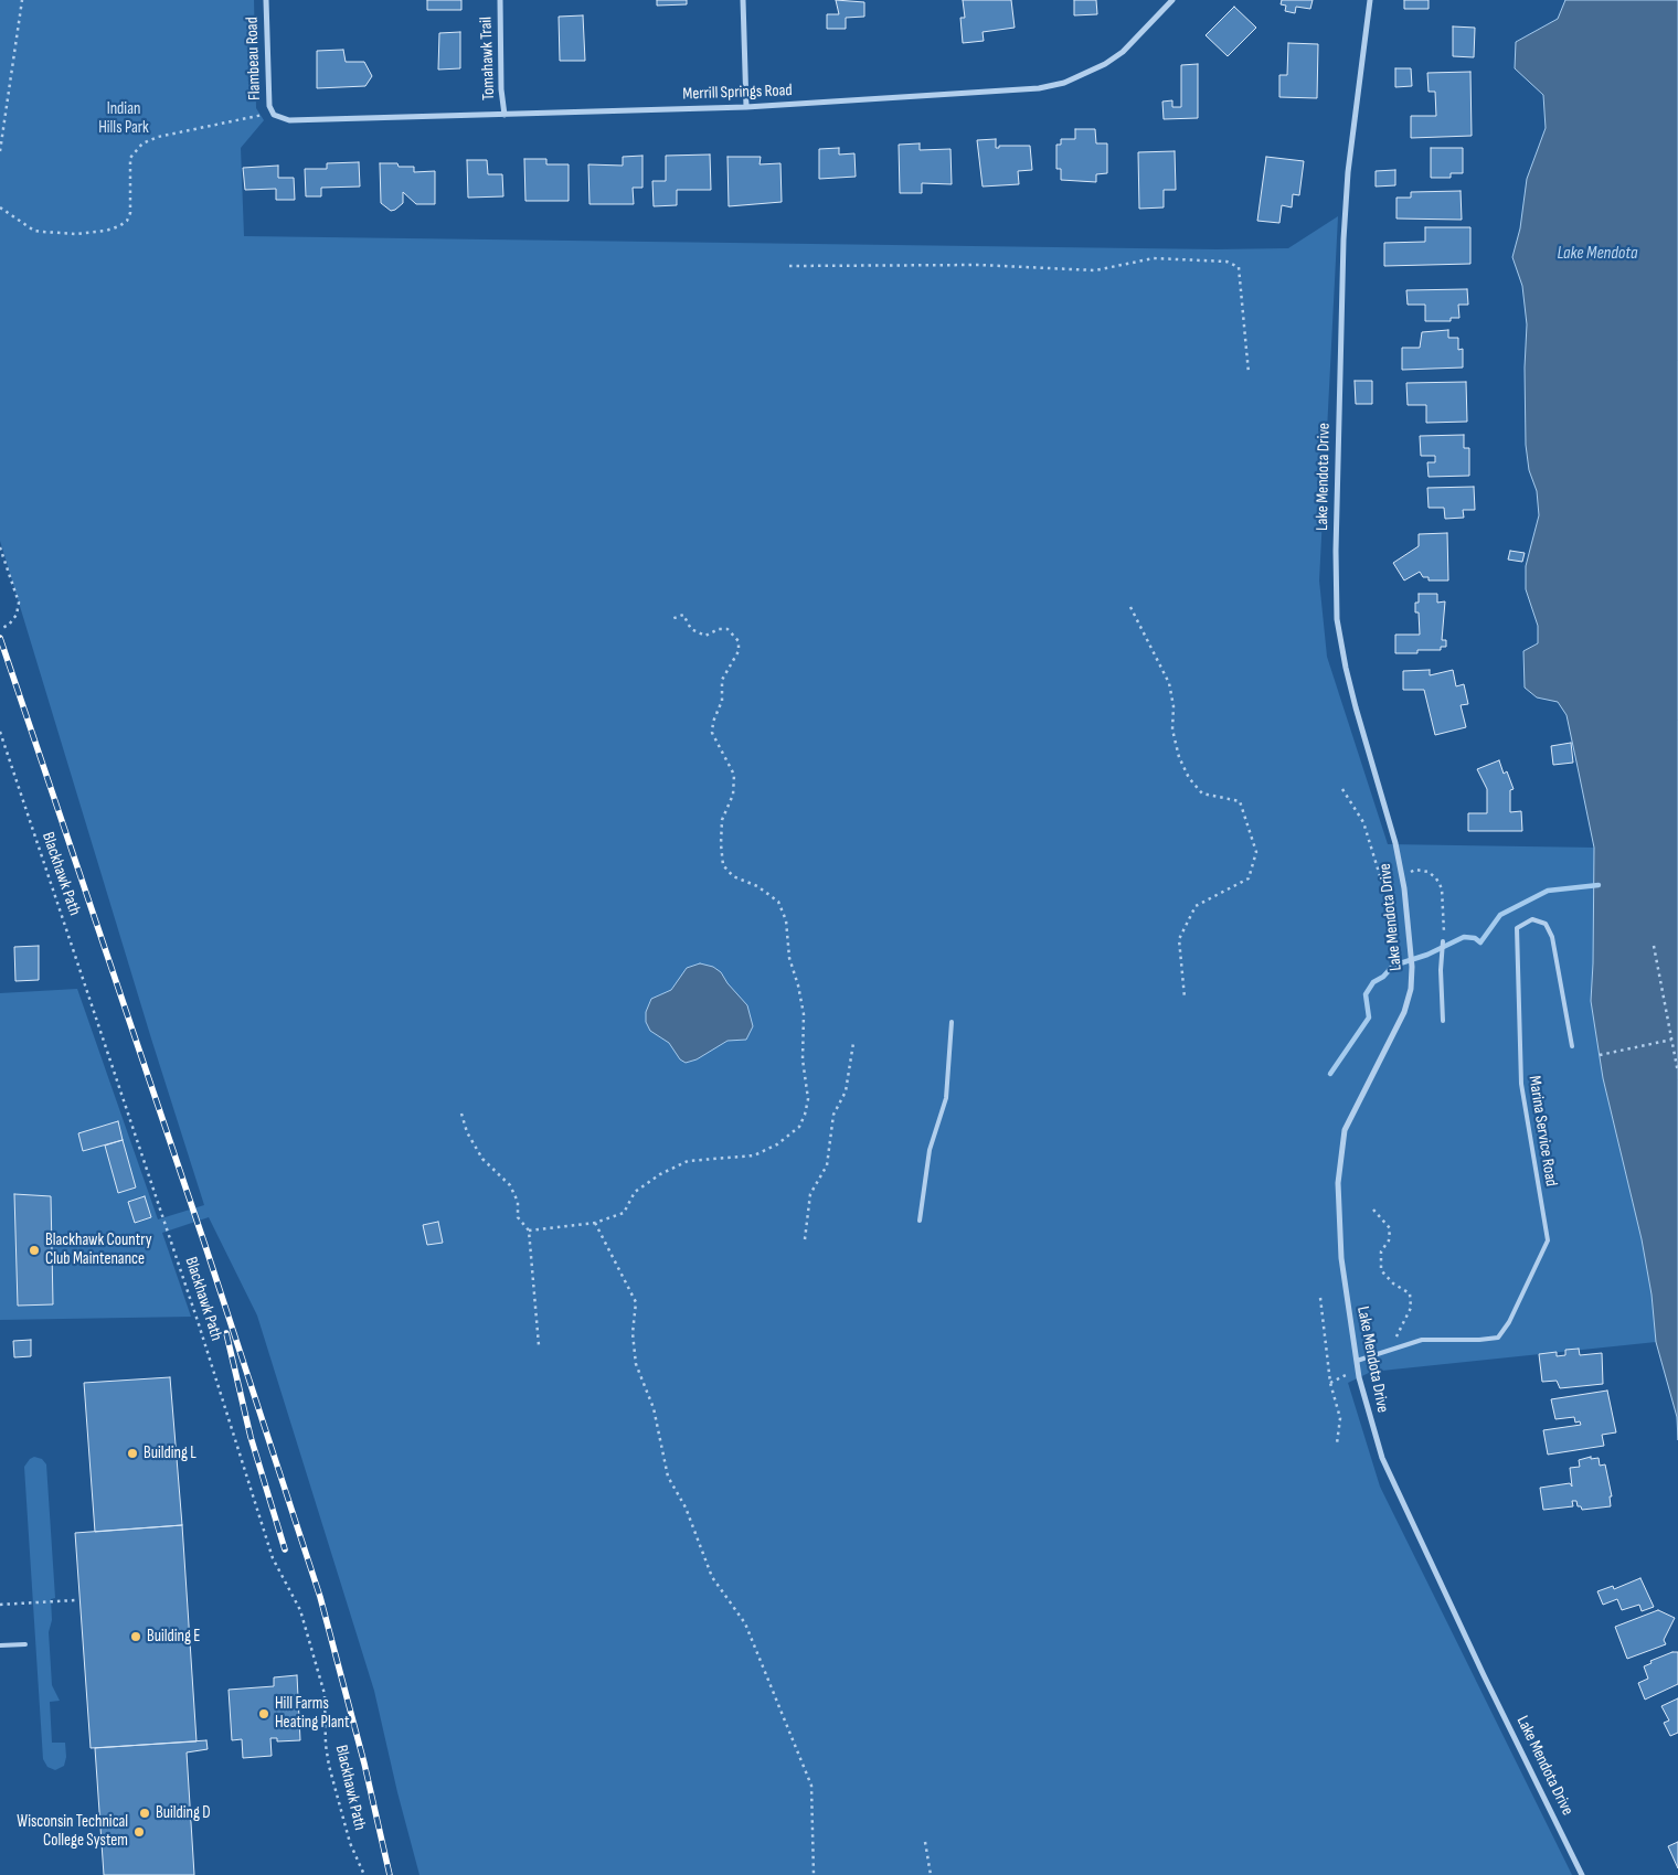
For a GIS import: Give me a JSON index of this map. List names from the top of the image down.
{
  "streets": {
    "street": [
      "Flambeau Road",
      "Tomahawk Trail",
      "Merrill Springs Road",
      "Lake Mendota Drive"
    ],
    "lane": ["Marina Service Road"],
    "path": ["Blackhawk Path"]
  },
  "crossings": [
    ["Flambeau Road", "Merrill Springs Road"],
    ["Tomahawk Trail", "Merrill Springs Road"],
    ["Lake Mendota Drive", "Marina Service Road"]
  ],
  "water": ["Lake Mendota"],
  "parks": ["Indian Hills Park"],
  "places": [
    "Blackhawk Country Club Maintenance",
    "Building L",
    "Building E",
    "Hill Farms Heating Plant",
    "Building D",
    "Wisconsin Technical College System"
  ]
}
